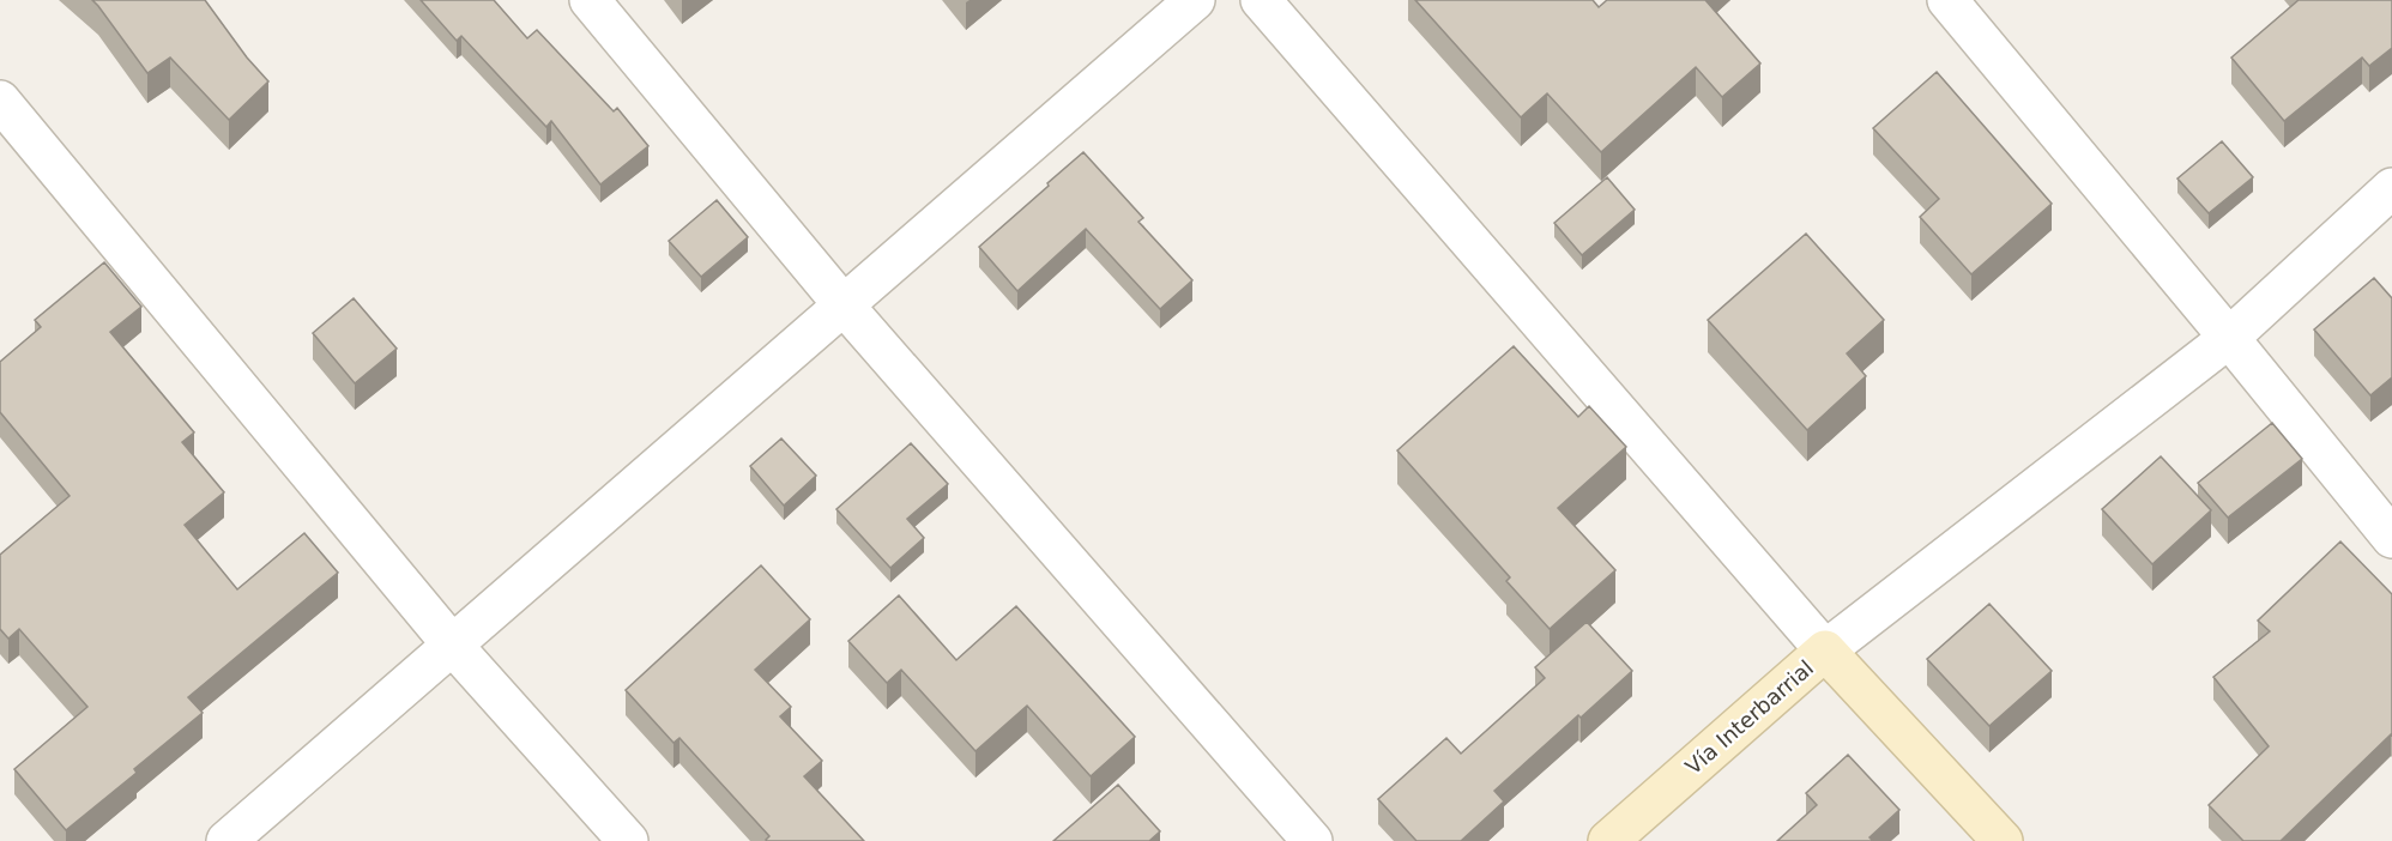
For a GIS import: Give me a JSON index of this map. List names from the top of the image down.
{
  "streets": {
    "main road": ["Vía Interbarrial"]
  }
}
